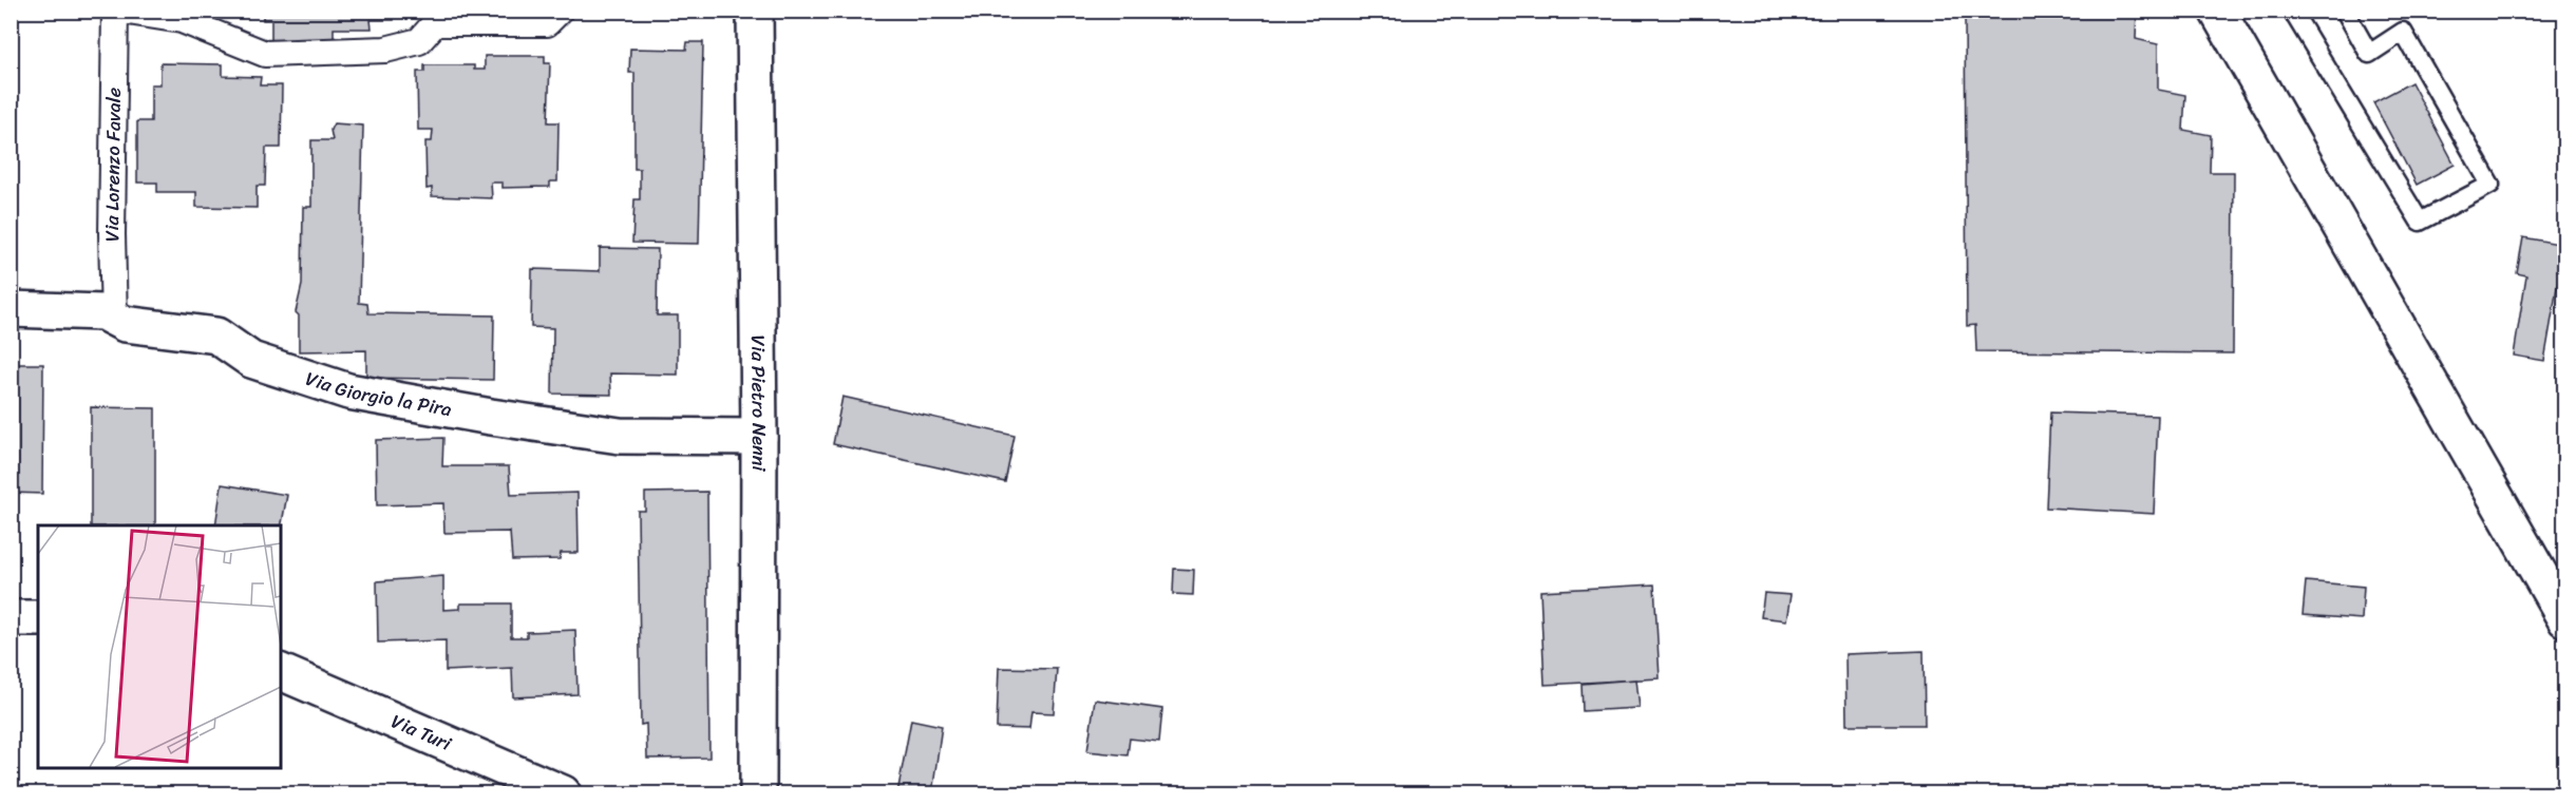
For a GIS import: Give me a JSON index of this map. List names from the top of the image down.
{
  "streets": {
    "street": [
      "Via Lorenzo Favale",
      "Via Giorgio la Pira",
      "Via Pietro Nenni",
      "Via Turi"
    ]
  },
  "crossings": [
    ["Via Lorenzo Favale", "Via Giorgio la Pira"],
    ["Via Giorgio la Pira", "Via Pietro Nenni"]
  ]
}
